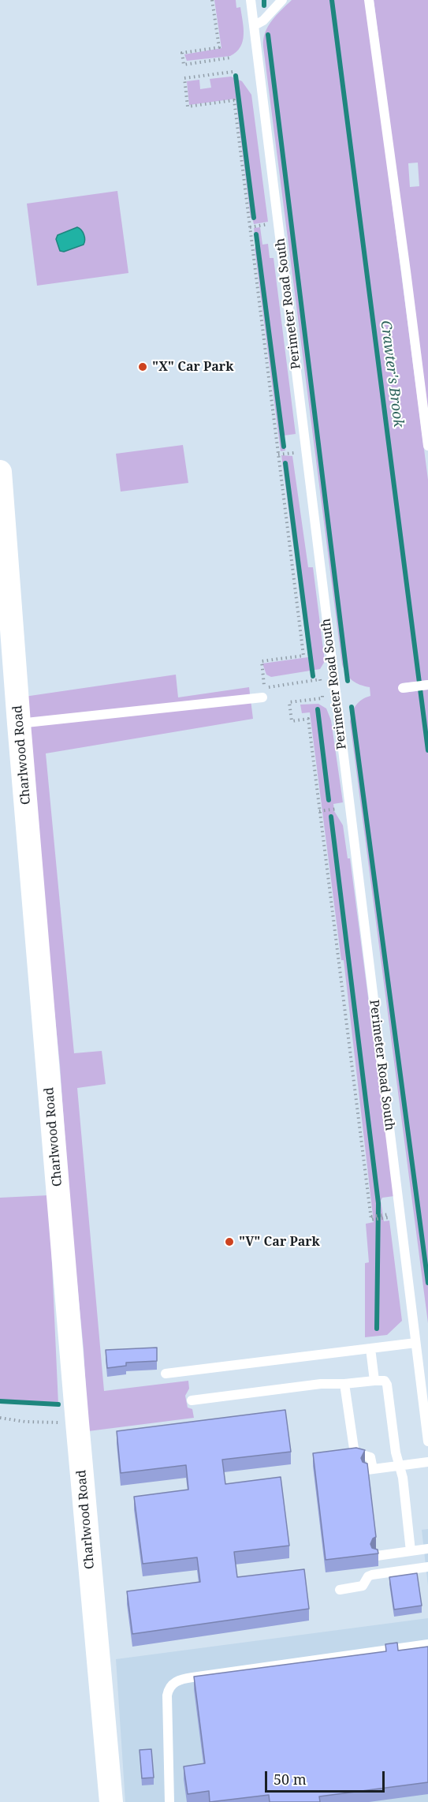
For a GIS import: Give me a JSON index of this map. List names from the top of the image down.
{
  "streets": {
    "street": ["Charlwood Road"],
    "lane": ["Perimeter Road South"]
  },
  "water": ["Crawter's Brook"],
  "places": ["\"X\" Car Park", "\"V\" Car Park"],
  "scale_bar": "50 m"
}
